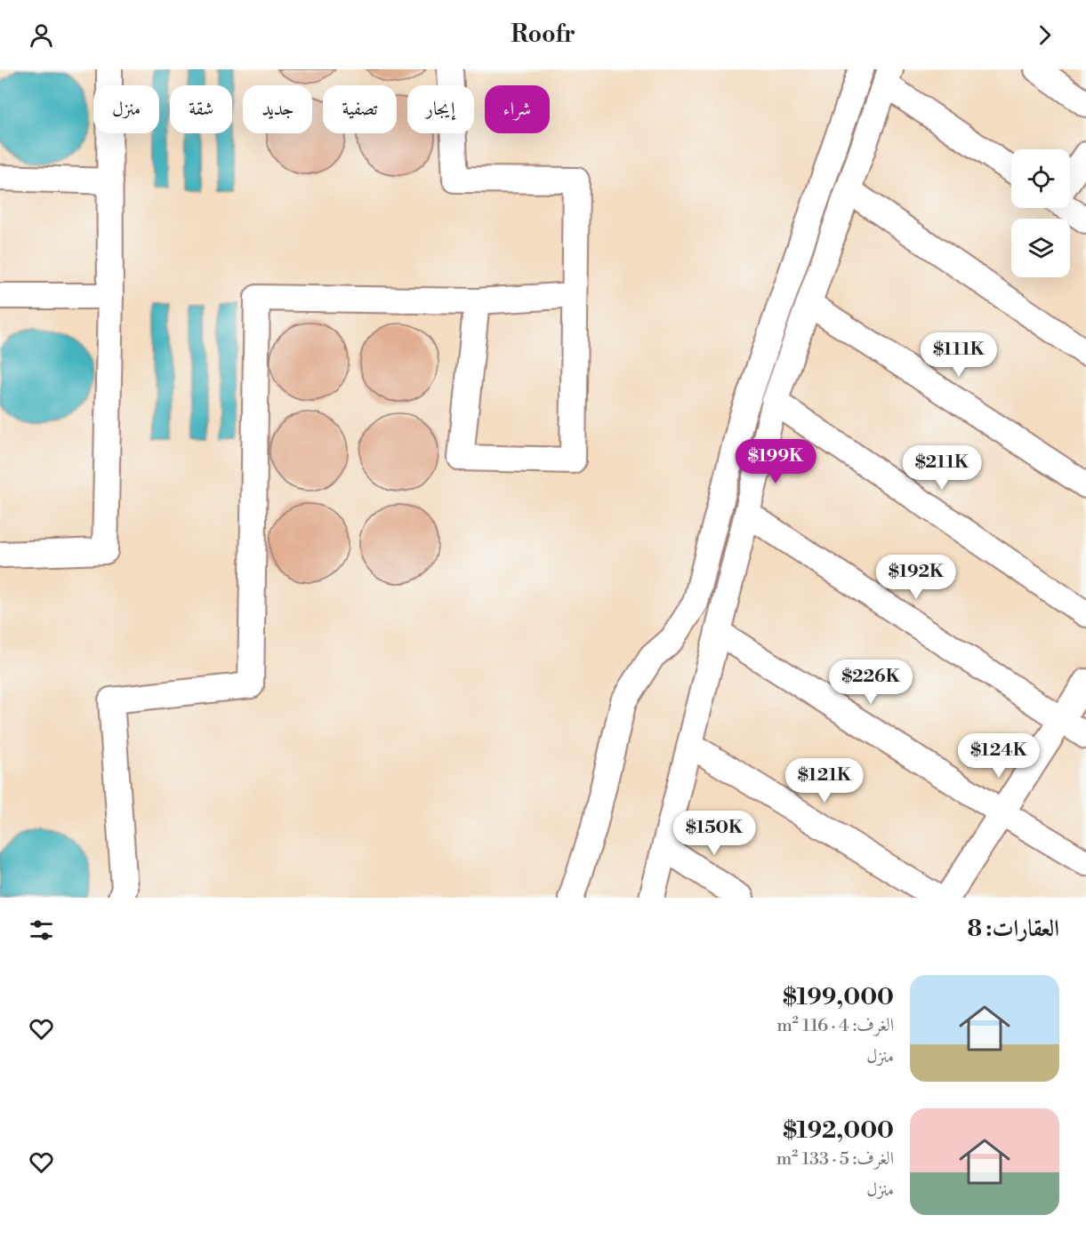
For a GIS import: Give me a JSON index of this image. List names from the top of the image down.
{
  "page": {
    "header": "Roofr",
    "chip": [
      "شراء",
      "إيجار",
      "تصفية",
      "جديد",
      "شقة",
      "منزل"
    ],
    "price": [
      "$111K",
      "$199K",
      "$211K",
      "$192K",
      "$226K",
      "$124K",
      "$121K",
      "$150K"
    ],
    "heading": "العقارات: 8",
    "list": [
      {
        "name": "$199,000",
        "note": "الغرف: 4 · 116 m² · منزل"
      },
      {
        "name": "$192,000",
        "note": "الغرف: 5 · 133 m² · منزل"
      }
    ]
  }
}
